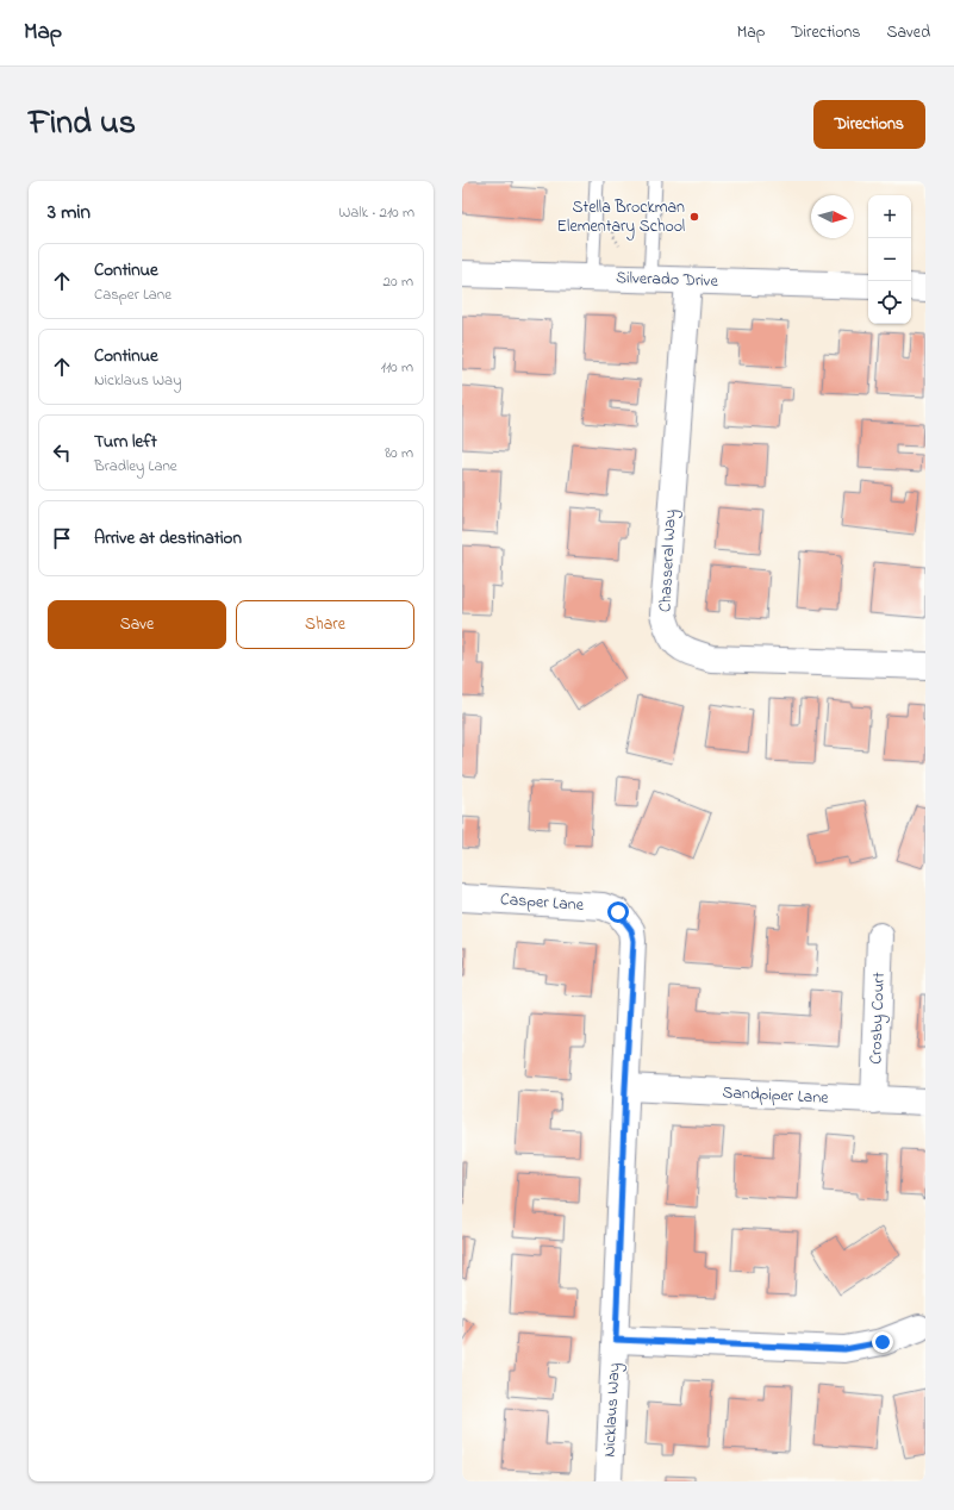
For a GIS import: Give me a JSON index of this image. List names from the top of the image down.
{
  "streets": {
    "street": [
      "Silverado Drive",
      "Chasseral Way",
      "Casper Lane",
      "Crosby Court",
      "Sandpiper Lane",
      "Nicklaus Way"
    ]
  },
  "crossings": [
    ["Silverado Drive", "Chasseral Way"],
    ["Casper Lane", "Nicklaus Way"],
    ["Crosby Court", "Sandpiper Lane"],
    ["Sandpiper Lane", "Nicklaus Way"]
  ],
  "places": ["Stella Brockman Elementary School"],
  "north": "right",
  "page": {
    "header": "Map",
    "nav": ["Map", "Directions", "Saved"],
    "title": "Find us",
    "buttons": [
      "Directions",
      ["Save", "Share"]
    ],
    "heading": ["3 min", "Walk · 210 m"],
    "map_buttons": ["+", "−"],
    "list": [
      ["Continue", "Casper Lane", "20 m"],
      ["Continue", "Nicklaus Way", "110 m"],
      ["Turn left", "Bradley Lane", "80 m"],
      "Arrive at destination"
    ]
  }
}
